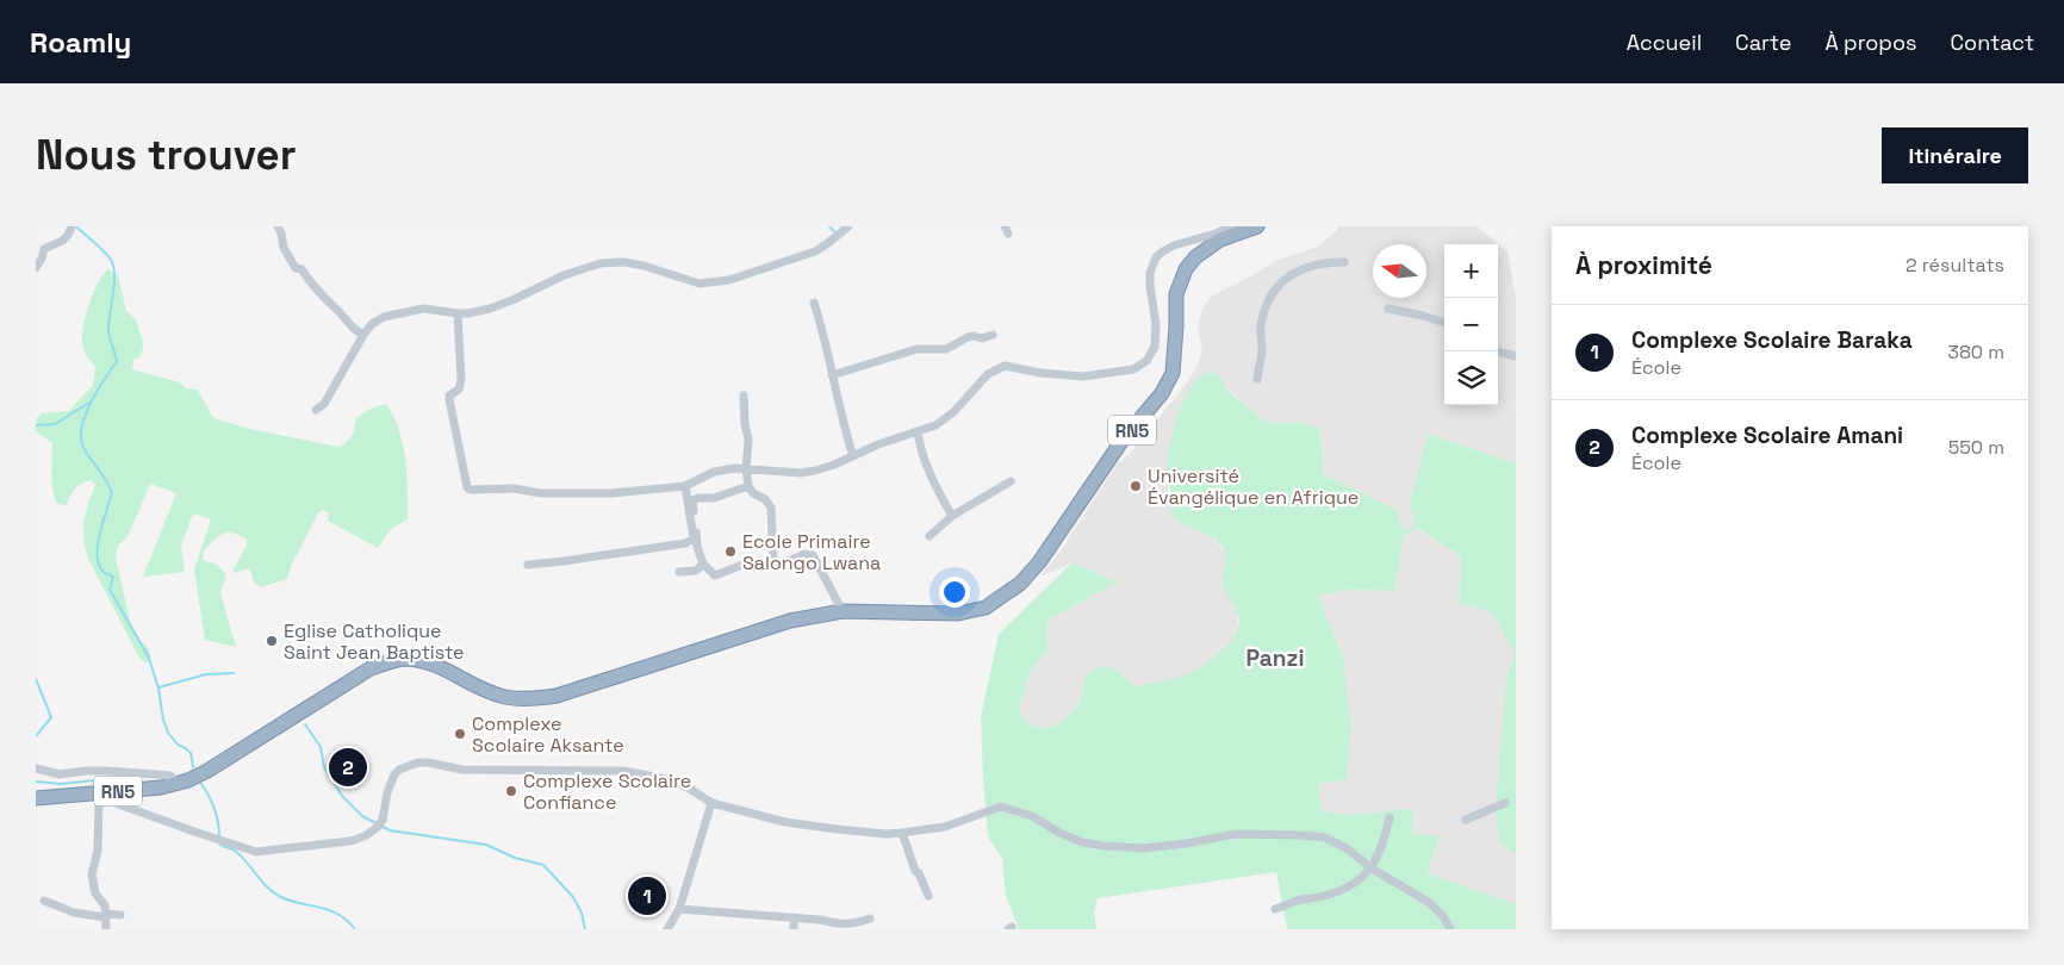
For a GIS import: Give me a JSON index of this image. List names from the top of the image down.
{
  "streets": {
    "highway": ["RN5"]
  },
  "districts": ["Panzi"],
  "places": [
    "Université Évangélique en Afrique",
    "Ecole Primaire Salongo Lwana",
    "Eglise Catholique Saint Jean Baptiste",
    "Complexe Scolaire Aksante",
    "Complexe Scolaire Confiance"
  ],
  "north": "left",
  "page": {
    "header": "Roamly",
    "nav": [
      "Accueil",
      "Carte",
      "À propos",
      "Contact"
    ],
    "buttons": "Itinéraire",
    "title": "Nous trouver",
    "heading": ["À proximité", "2 résultats"],
    "map_buttons": ["+", "−"],
    "list": [
      {
        "mark": "1",
        "name": "Complexe Scolaire Baraka",
        "note": "École",
        "value": "380 m"
      },
      {
        "mark": "2",
        "name": "Complexe Scolaire Amani",
        "note": "École",
        "value": "550 m"
      }
    ],
    "pins": ["2", "1"]
  }
}
